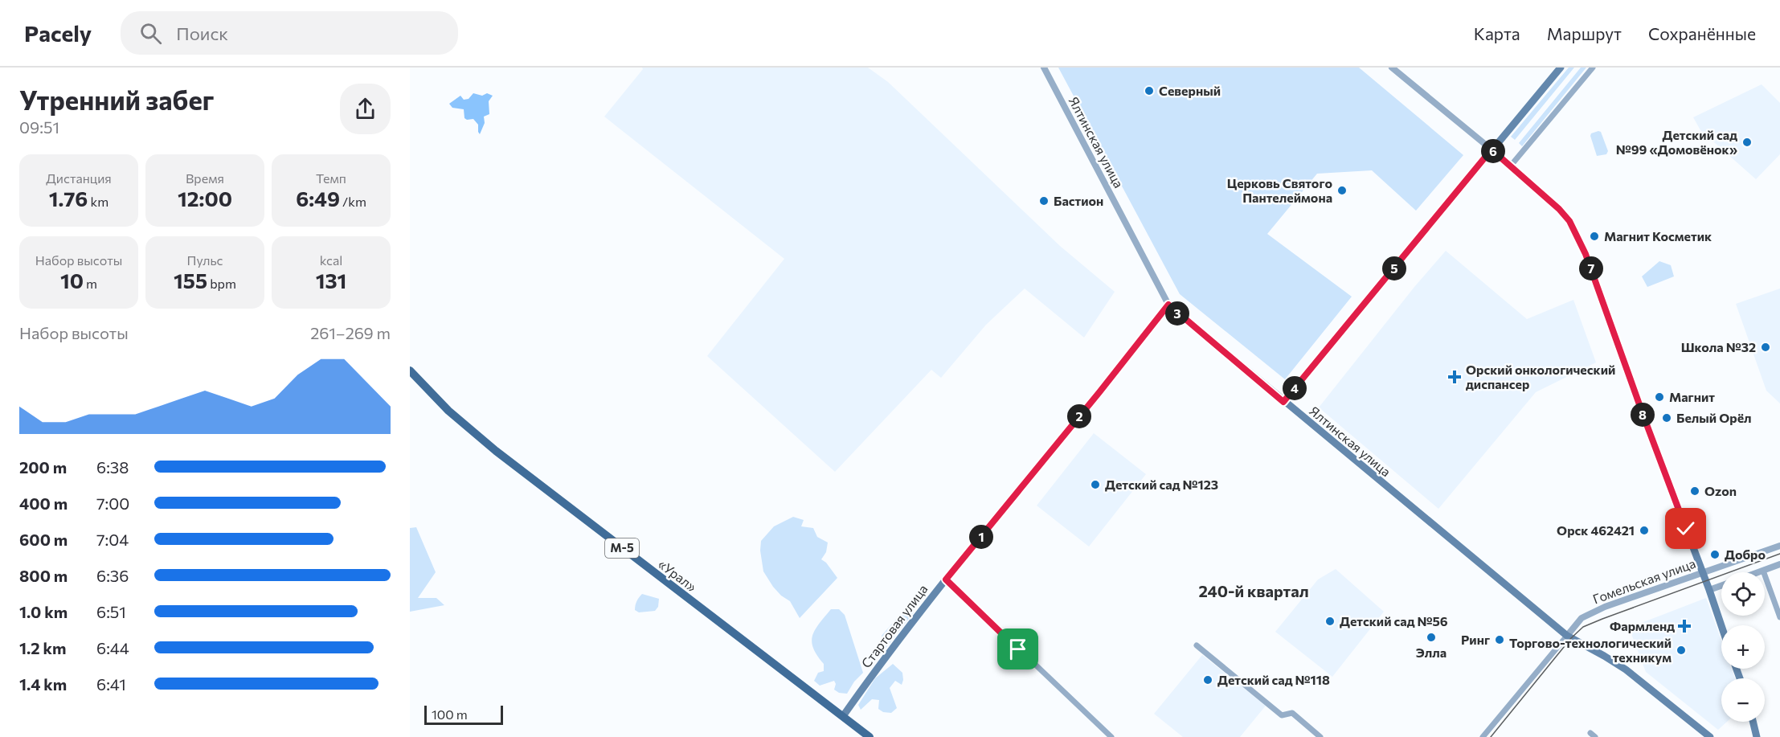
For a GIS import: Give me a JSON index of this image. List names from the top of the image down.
{
  "streets": {
    "main road": [
      "Ялтинская улица",
      "М-5",
      "«Урал»",
      "Стартовая улица"
    ],
    "street": ["Гомельская улица"]
  },
  "crossings": [
    ["Ялтинская улица", "Гомельская улица"],
    ["Ялтинская улица", "Стартовая улица"],
    ["«Урал»", "Стартовая улица"]
  ],
  "districts": ["240-й квартал"],
  "places": {
    "other": [
      "Северный",
      "Детский сад №99 «Домовёнок»",
      "Церковь Святого Пантелеймона",
      "Бастион",
      "Магнит Косметик",
      "Школа №32",
      "Магнит",
      "Белый Орёл",
      "Детский сад №123",
      "Ozon",
      "Орск 462421",
      "Добро",
      "Детский сад №56",
      "Элла",
      "Ринг",
      "Торгово-технологический техникум",
      "Детский сад №118"
    ],
    "health": ["Орский онкологический диспансер", "Фармленд"]
  },
  "scale_bar": "100 m",
  "page": {
    "header": "Pacely",
    "search": "Поиск",
    "nav": ["Карта", "Маршрут", "Сохранённые"],
    "heading": ["Утренний забег", "09:51"],
    "pins": [
      "6",
      "5",
      "7",
      "3",
      "4",
      "8",
      "2",
      "1"
    ],
    "stats": [
      ["Дистанция", "1.76 km"],
      ["Время", "12:00"],
      ["Темп", "6:49 /km"],
      ["Набор высоты", "10 m"],
      ["Пульс", "155 bpm"],
      ["kcal", "131"]
    ],
    "chart": ["Набор высоты", "261–269 m"],
    "list": [
      {
        "name": "200 m",
        "note": "6:38"
      },
      {
        "name": "400 m",
        "note": "7:00"
      },
      {
        "name": "600 m",
        "note": "7:04"
      },
      {
        "name": "800 m",
        "note": "6:36"
      },
      {
        "name": "1.0 km",
        "note": "6:51"
      },
      {
        "name": "1.2 km",
        "note": "6:44"
      },
      {
        "name": "1.4 km",
        "note": "6:41"
      }
    ],
    "map_buttons": ["+", "−"],
    "scale": "100 m"
  }
}
